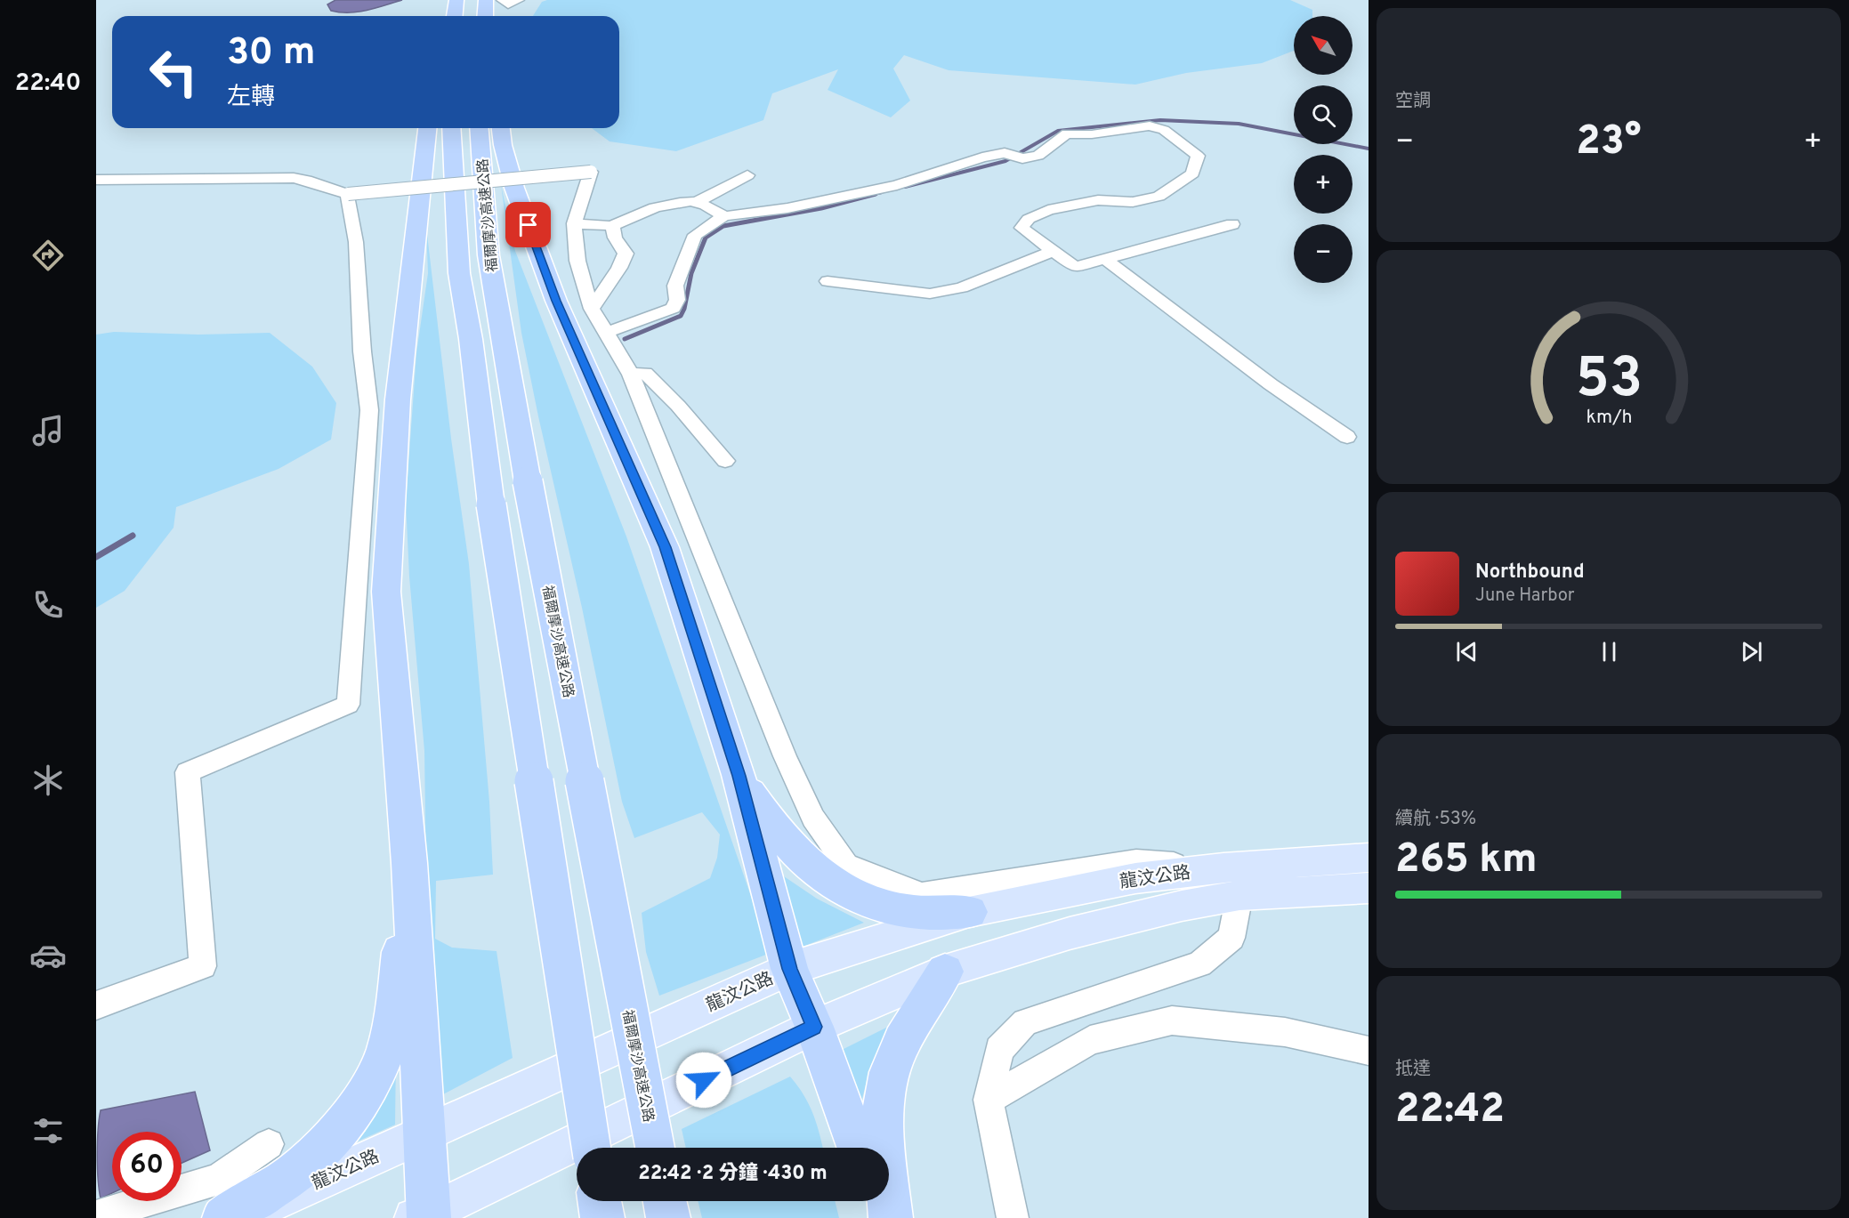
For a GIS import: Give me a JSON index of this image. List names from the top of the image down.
{
  "streets": {
    "highway": ["福爾摩沙高速公路"],
    "main road": ["龍汶公路"]
  },
  "north": "top left",
  "page": {
    "tabs": "22:40",
    "tile": [
      "空調",
      ["續航 · 53%", "265 km"],
      ["抵達", "22:42"]
    ],
    "map_buttons": ["+", "−"],
    "turn": ["30 m", "左轉"],
    "heat": ["−", "23°", "+"],
    "song": ["Northbound", "June Harbor"],
    "limit": "60",
    "trip": "22:42 · 2 分鐘 · 430 m",
    "gauge": ["53", "km/h"]
  }
}
